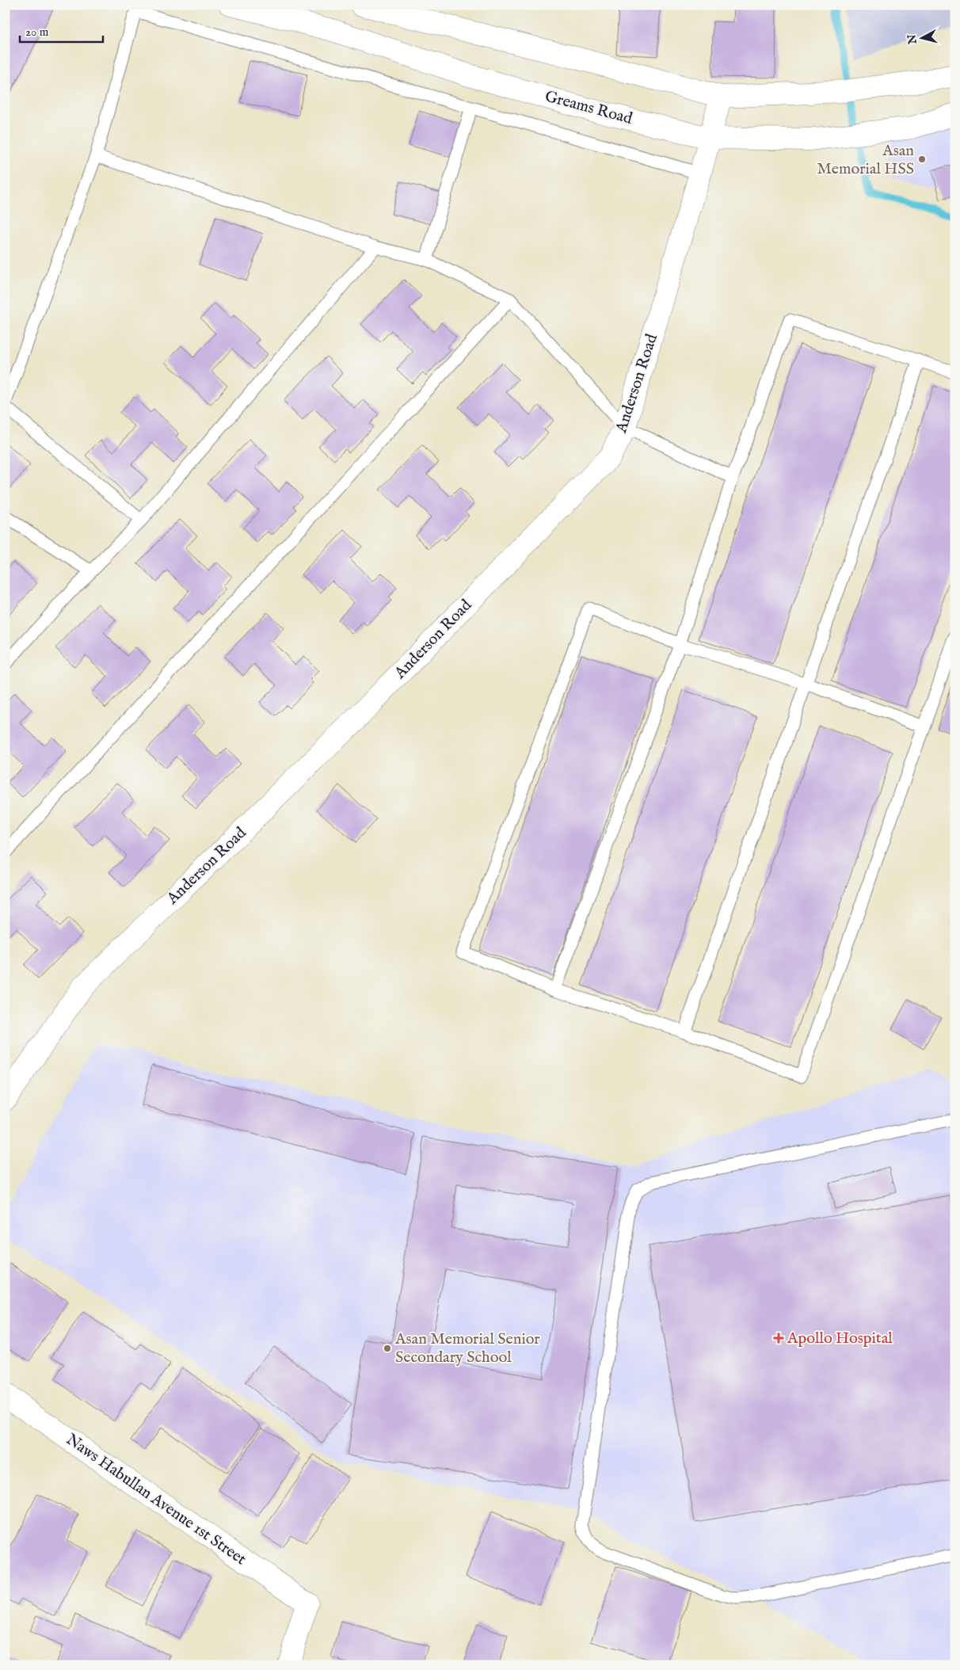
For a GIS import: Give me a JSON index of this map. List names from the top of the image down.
{
  "streets": {
    "street": ["Greams Road", "Anderson Road", "Naws Habullan Avenue 1st Street"]
  },
  "crossings": [
    ["Greams Road", "Anderson Road"]
  ],
  "places": {
    "other": ["Asan Memorial HSS", "Asan Memorial Senior Secondary School"],
    "health": ["Apollo Hospital"]
  },
  "scale_bar": "20 m",
  "north": "left"
}
